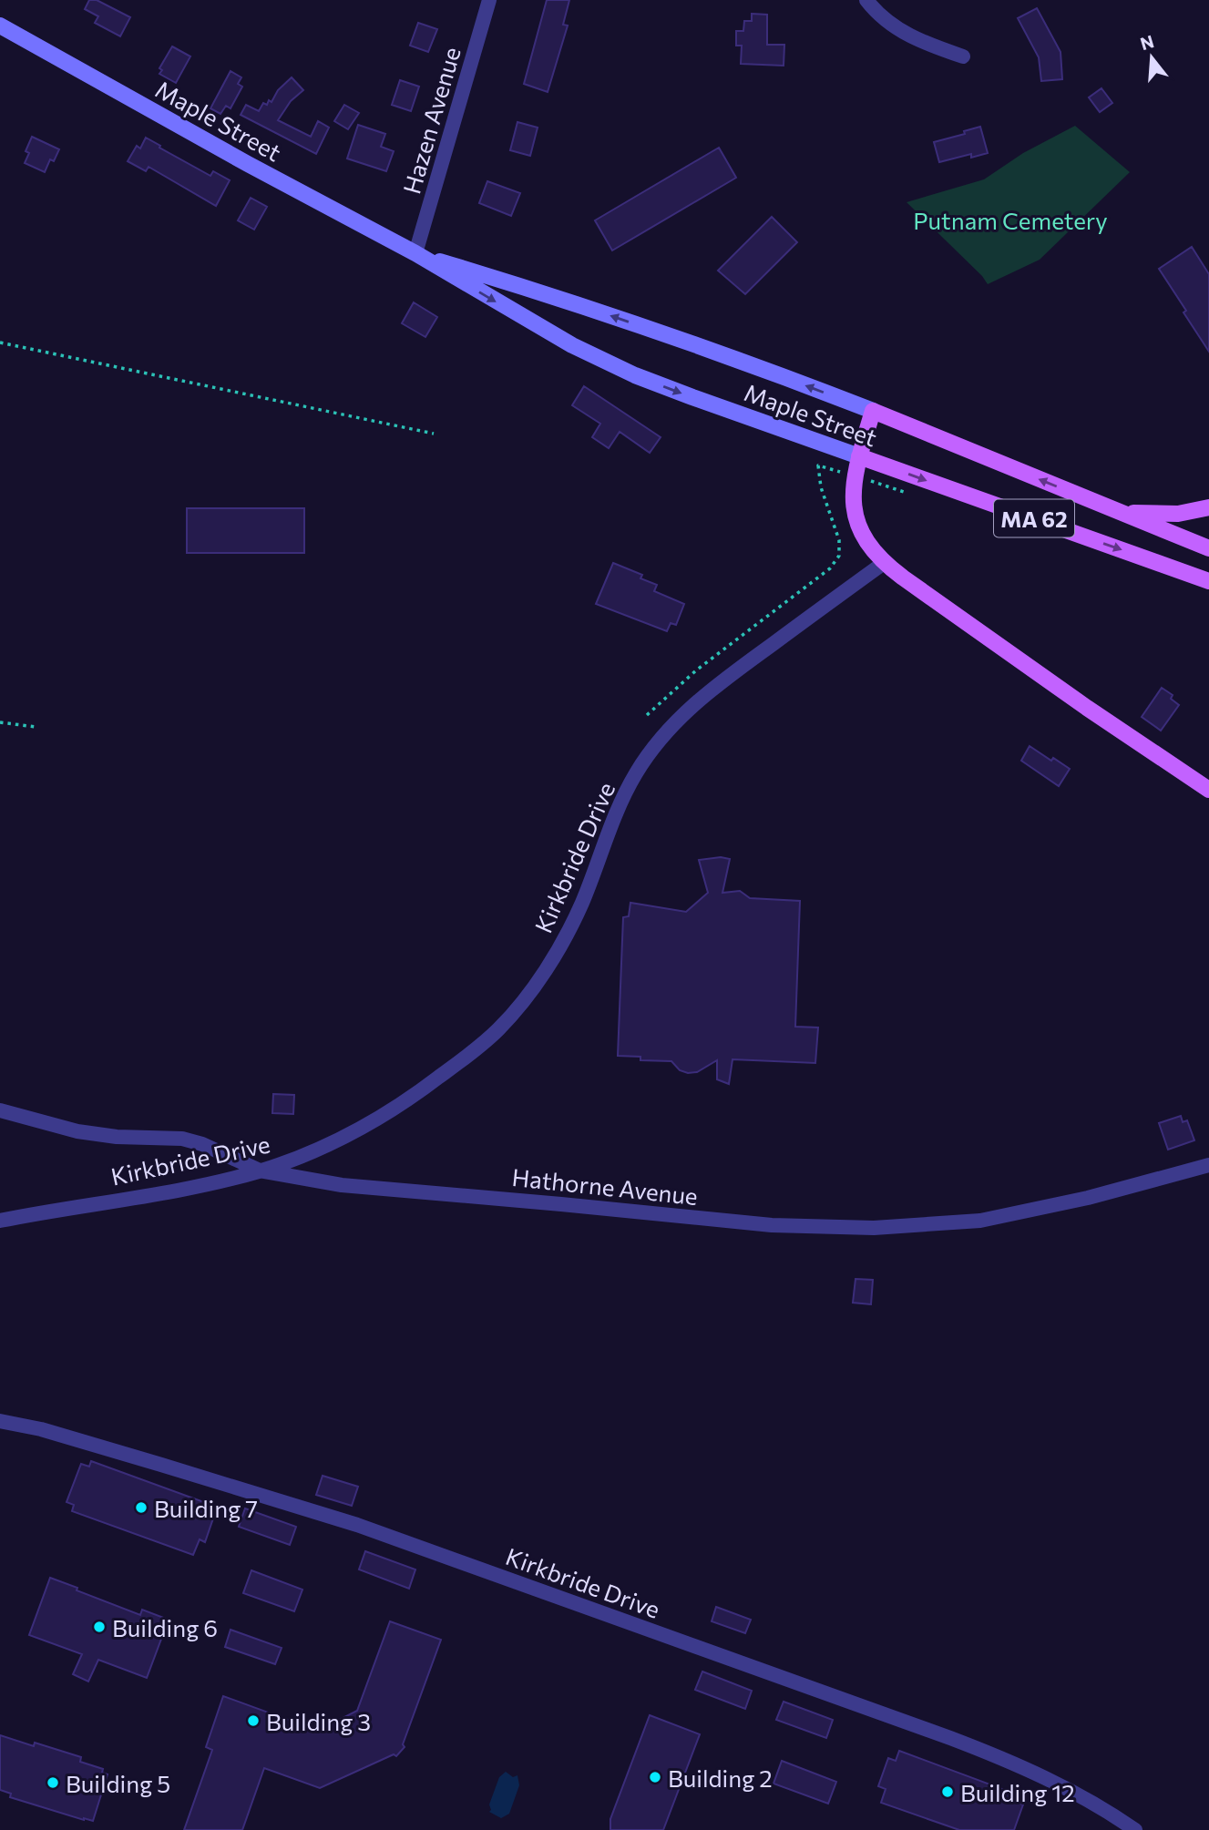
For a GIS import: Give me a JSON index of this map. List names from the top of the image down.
{
  "streets": {
    "main road": ["Maple Street", "MA 62"],
    "street": ["Hazen Avenue", "Kirkbride Drive", "Hathorne Avenue"]
  },
  "crossings": [
    ["Maple Street", "Hazen Avenue"],
    ["Kirkbride Drive", "Hathorne Avenue"]
  ],
  "parks": ["Putnam Cemetery"],
  "places": [
    "Building 7",
    "Building 6",
    "Building 3",
    "Building 2",
    "Building 5",
    "Building 12"
  ],
  "north": "top"
}
